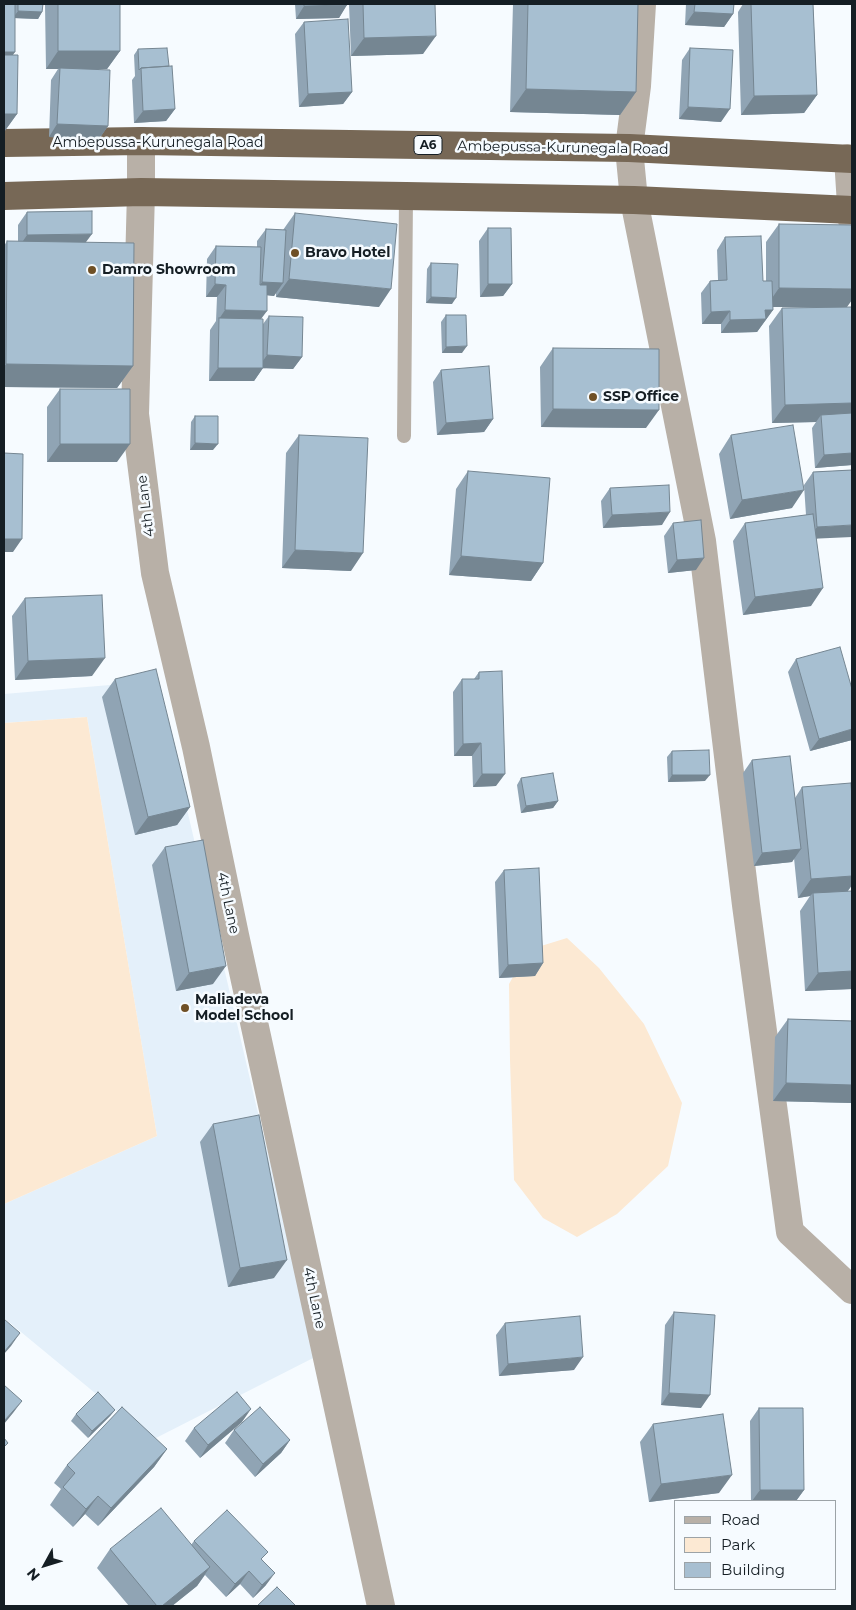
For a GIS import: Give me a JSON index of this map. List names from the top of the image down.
{
  "streets": {
    "highway": ["Ambepussa-Kurunegala Road", "A6"],
    "street": ["4th Lane"]
  },
  "crossings": [
    ["Ambepussa-Kurunegala Road", "4th Lane"]
  ],
  "places": [
    "Bravo Hotel",
    "Damro Showroom",
    "SSP Office",
    "Maliadeva Model School"
  ],
  "legend": ["Road", "Park", "Building"],
  "north": "bottom left"
}
